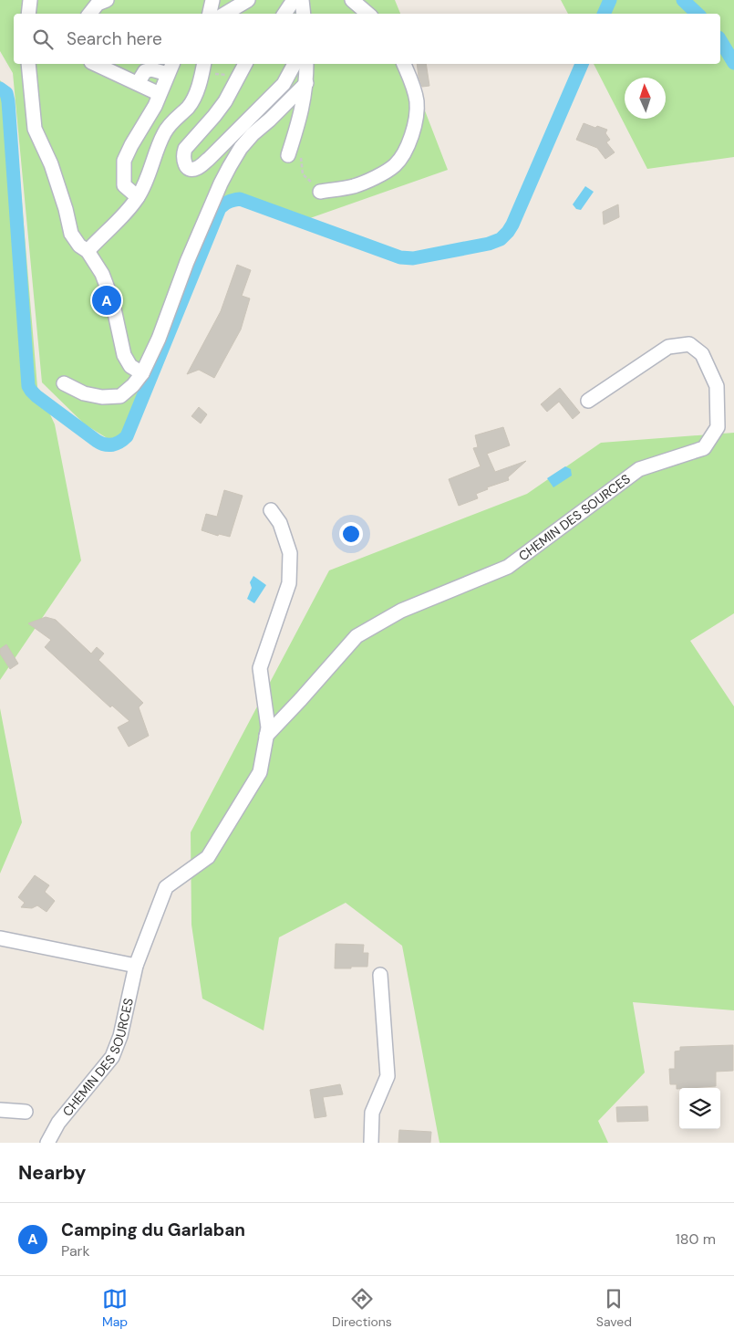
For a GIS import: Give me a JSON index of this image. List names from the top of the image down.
{
  "streets": {
    "street": ["CHEMIN DES SOURCES"]
  },
  "north": "top",
  "page": {
    "search": "Search here",
    "pins": "A",
    "heading": "Nearby",
    "list": [
      {
        "mark": "A",
        "name": "Camping du Garlaban",
        "note": "Park",
        "value": "180 m"
      }
    ],
    "nav": ["Map", "Directions", "Saved"]
  }
}
